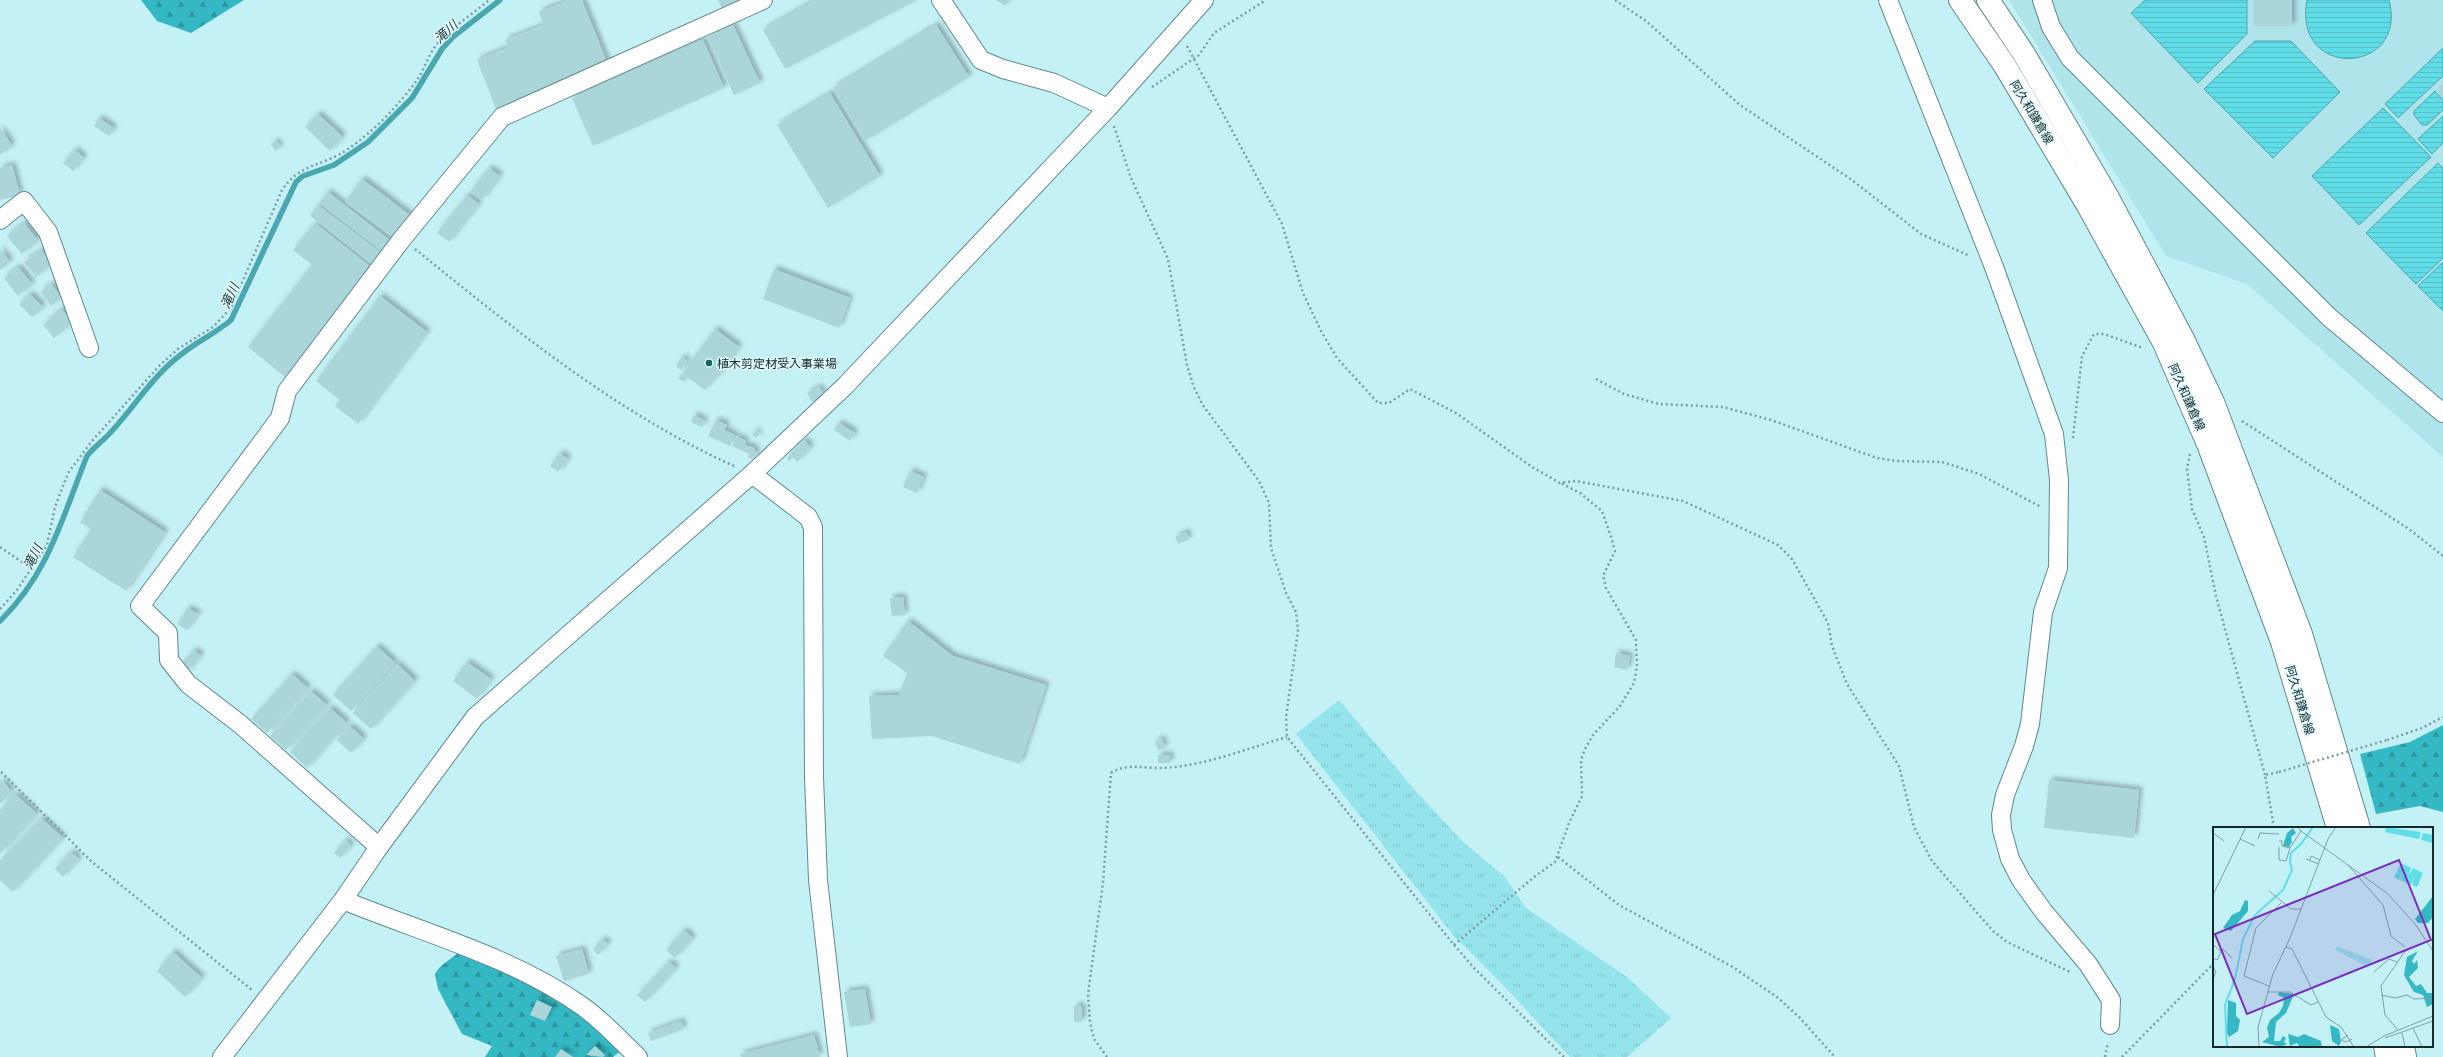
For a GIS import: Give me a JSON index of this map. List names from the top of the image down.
{
  "streets": {
    "main road": ["阿久和鎌倉線"]
  },
  "water": ["滝川"],
  "places": ["植木剪定材受入事業場"]
}
